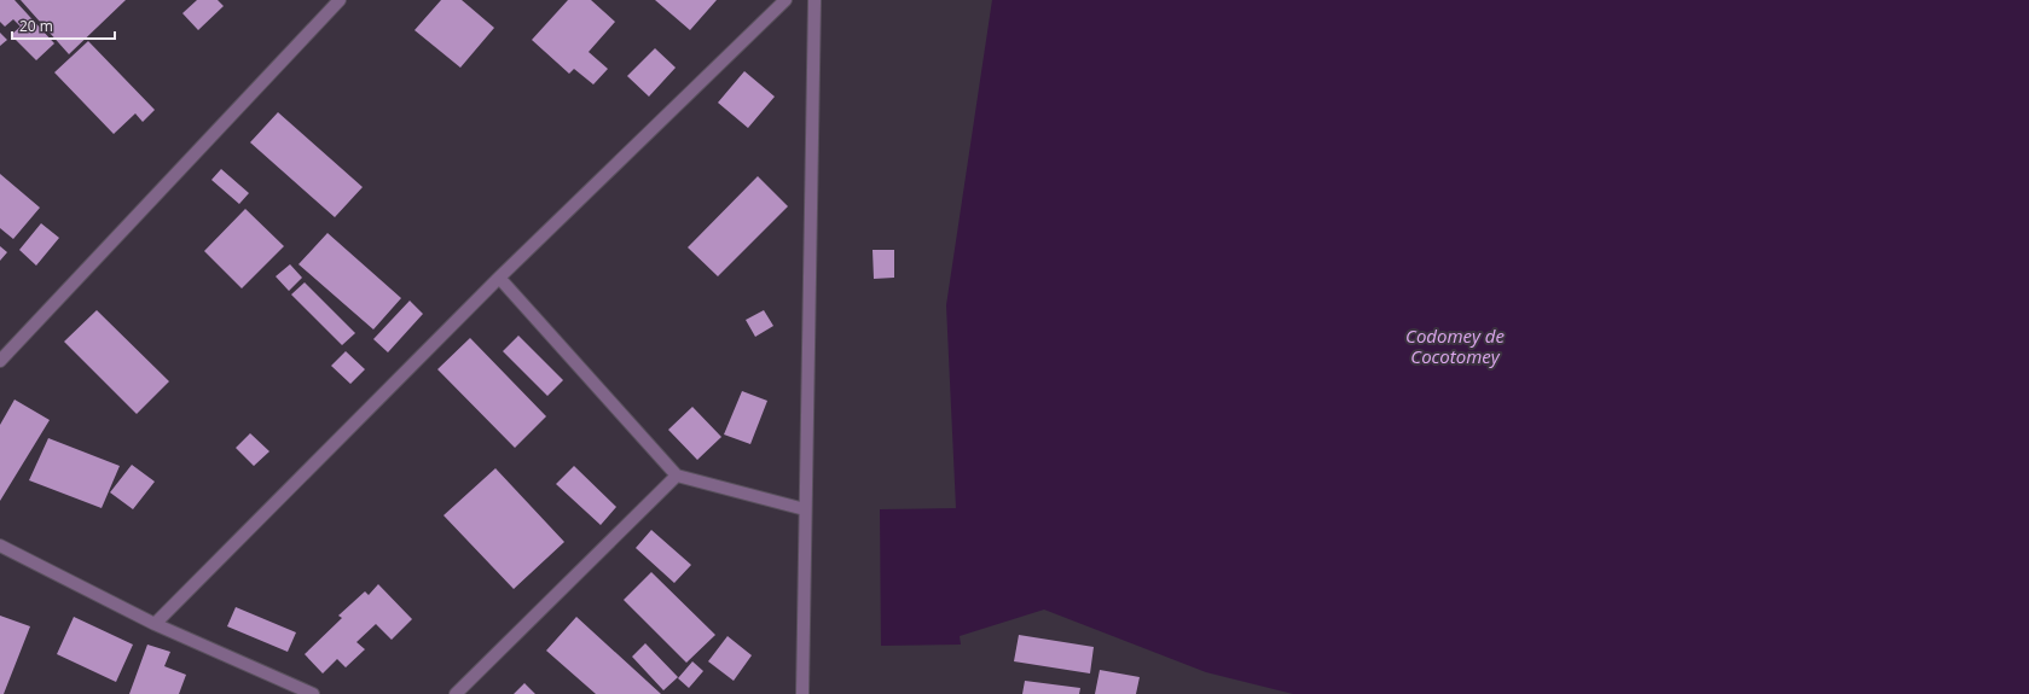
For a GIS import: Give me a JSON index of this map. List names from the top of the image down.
{
  "water": ["Codomey de Cocotomey"],
  "scale_bar": "20 m"
}
